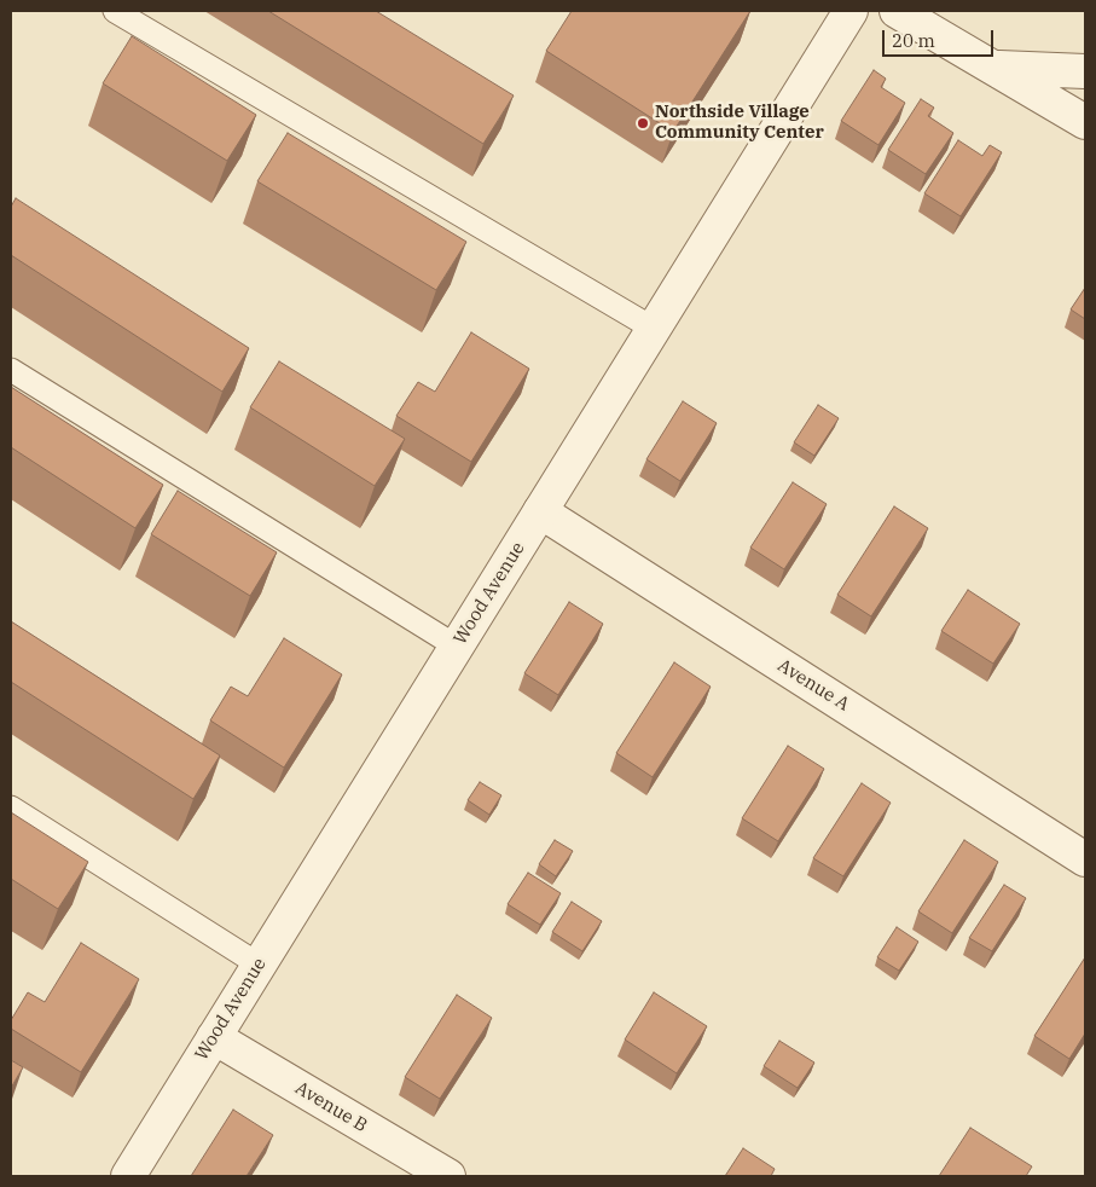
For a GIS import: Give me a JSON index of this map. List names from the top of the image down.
{
  "streets": {
    "street": ["Wood Avenue", "Avenue A", "Avenue B"]
  },
  "crossings": [
    ["Wood Avenue", "Avenue A"],
    ["Wood Avenue", "Avenue B"]
  ],
  "places": ["Northside Village Community Center"],
  "scale_bar": "20 m"
}
